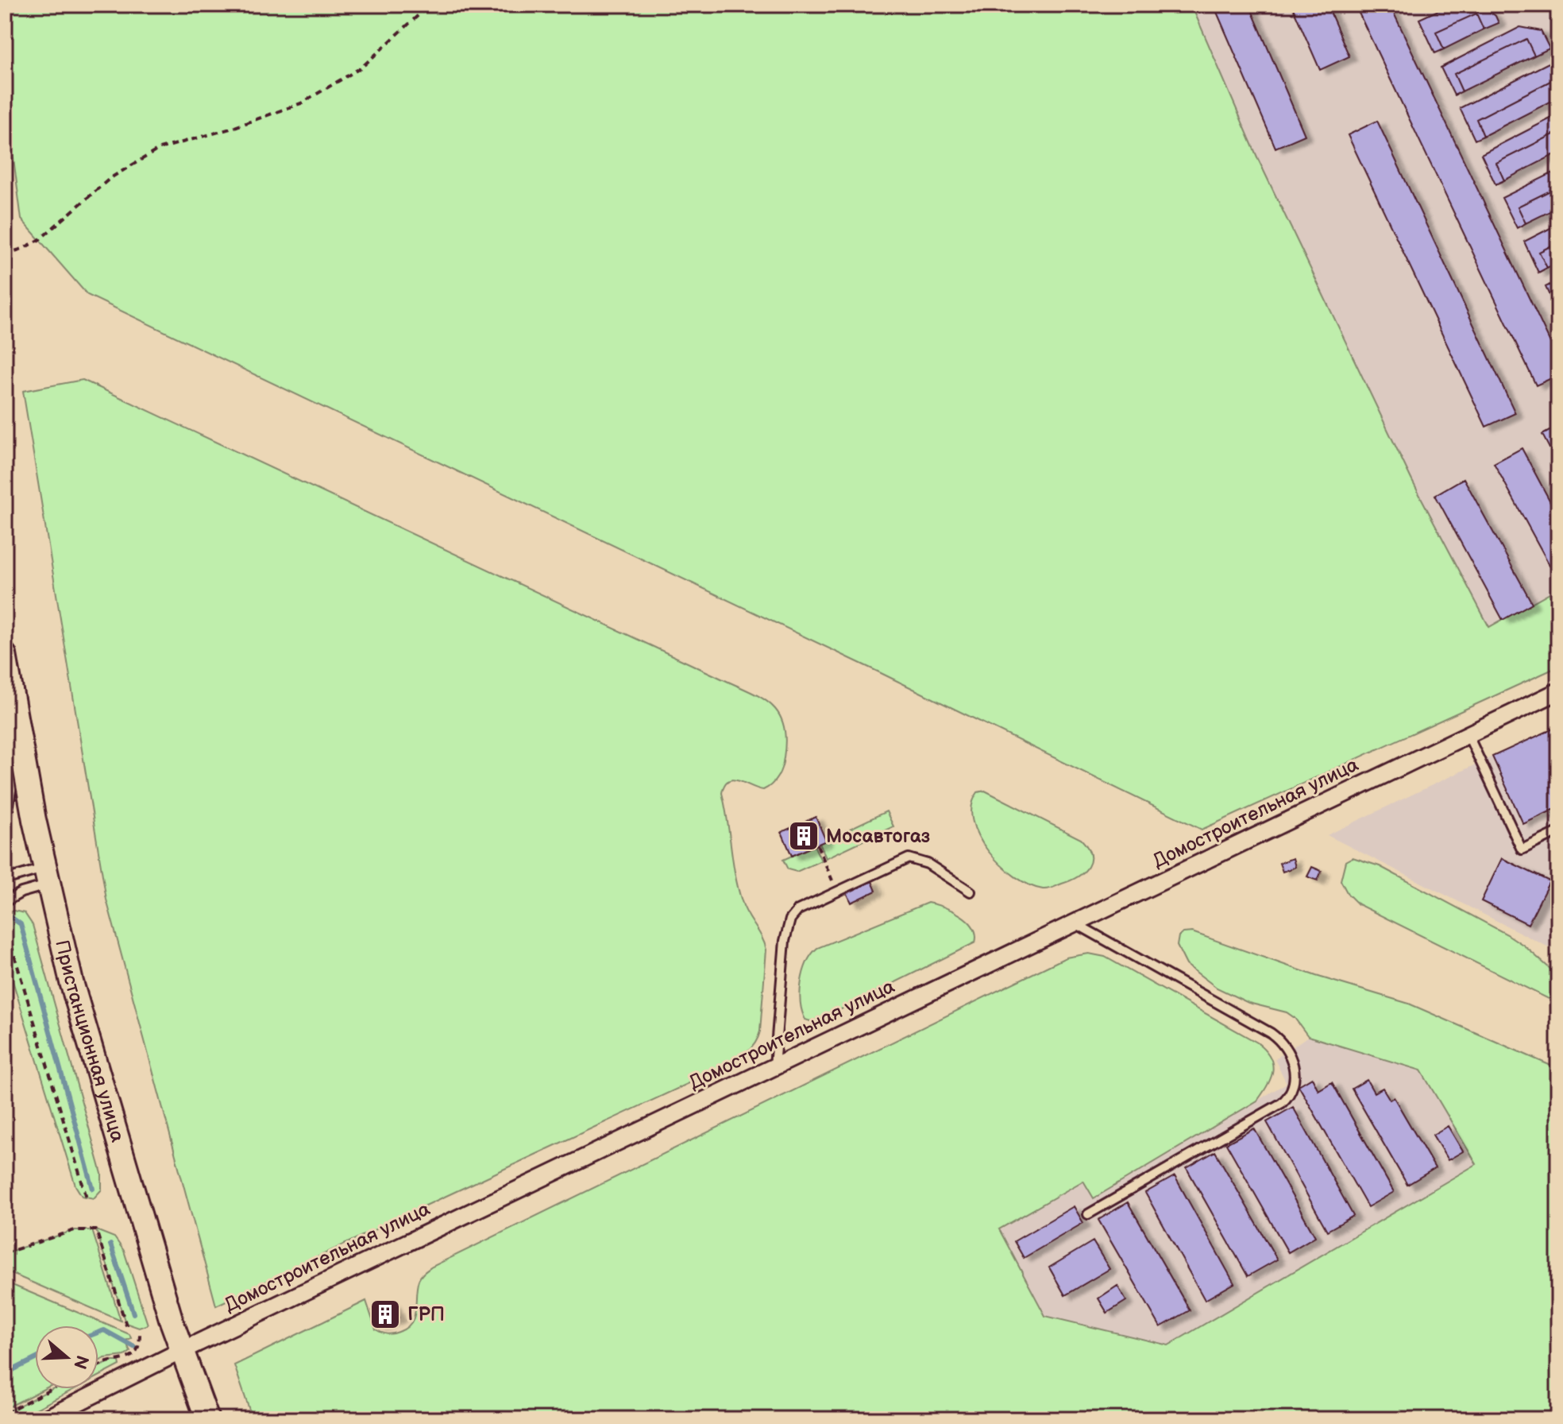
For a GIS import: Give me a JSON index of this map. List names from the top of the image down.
{
  "streets": {
    "main road": ["Пристанционная улица"],
    "street": ["Домостроительная улица"]
  },
  "crossings": [
    ["Домостроительная улица", "Пристанционная улица"]
  ],
  "places": {
    "building": ["Мосавтогаз", "ГРП"]
  },
  "north": "right"
}
